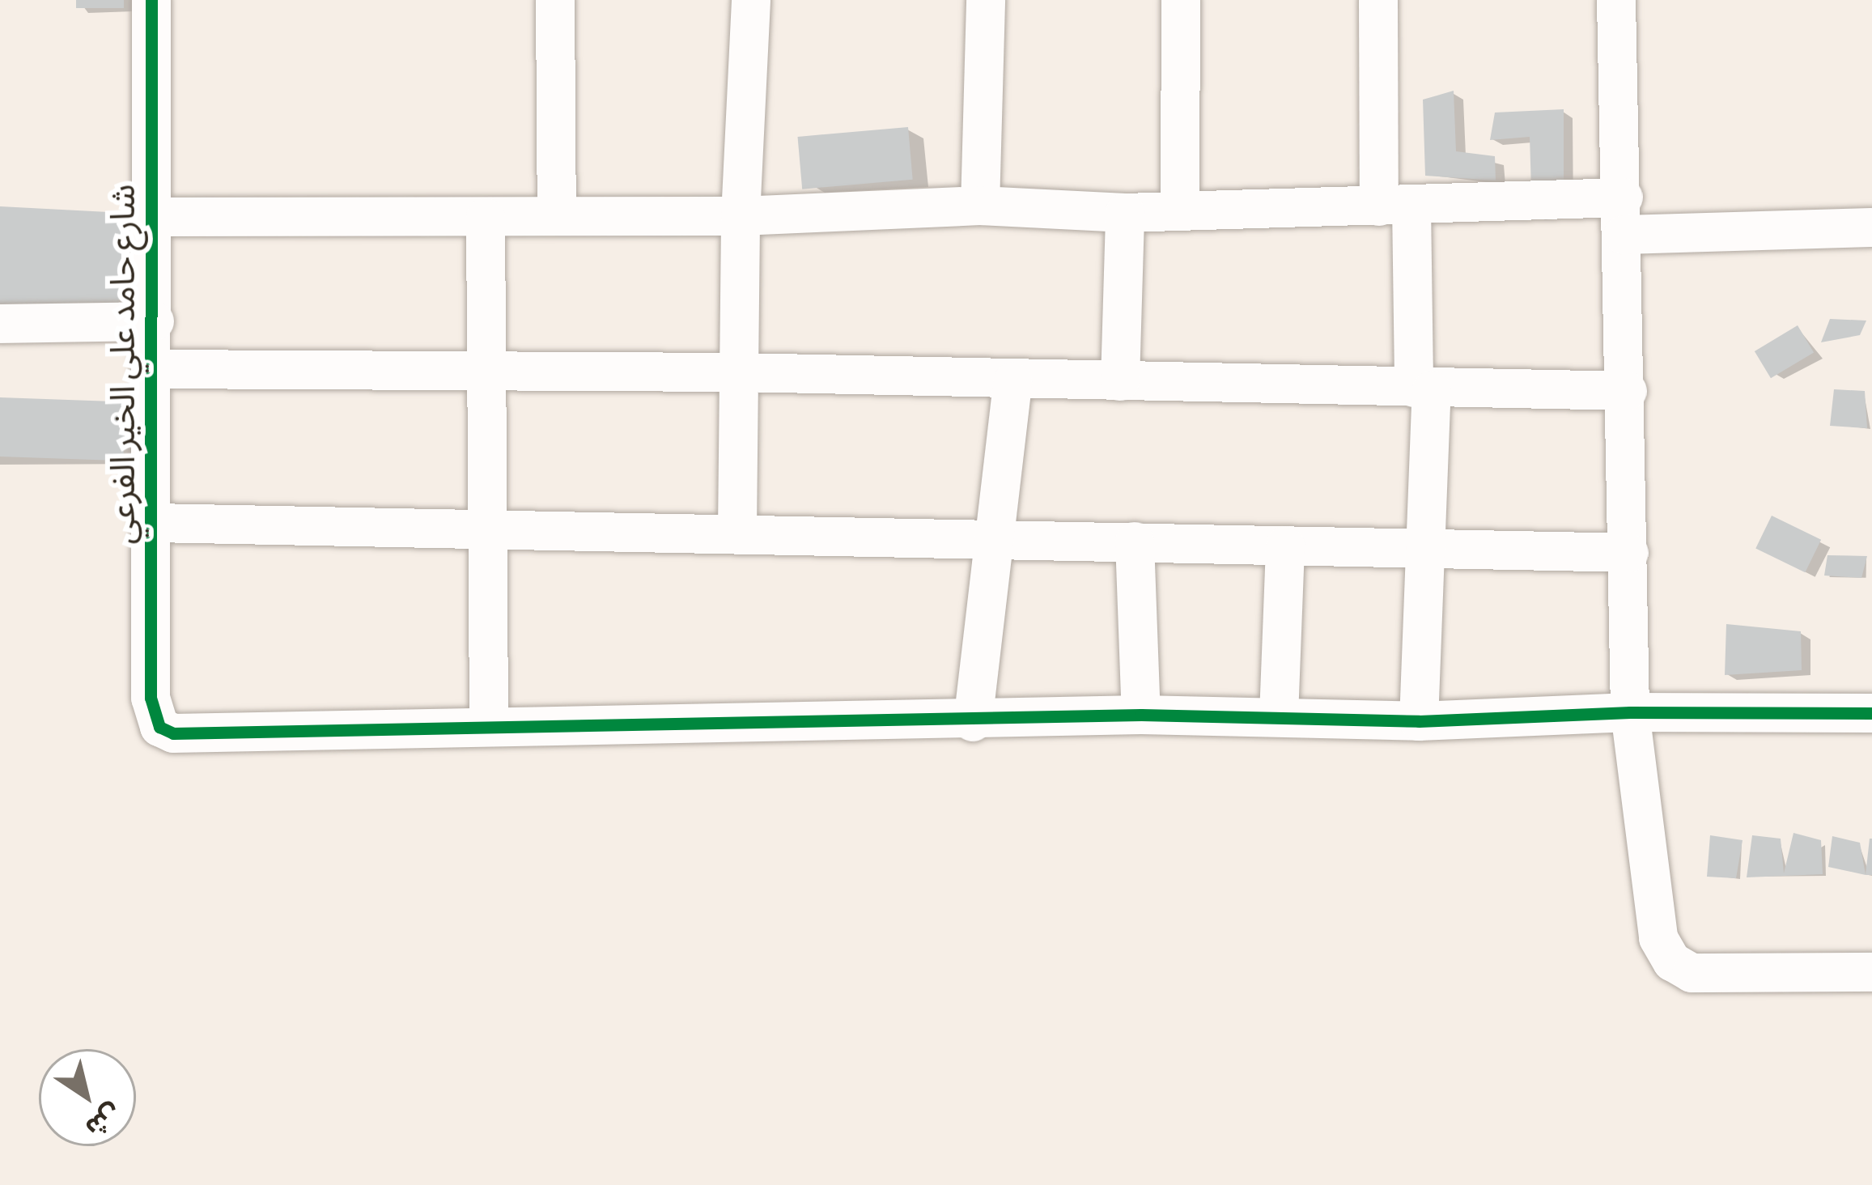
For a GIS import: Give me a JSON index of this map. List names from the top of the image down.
{
  "streets": {
    "street": ["شارع حامد علي الخير الفرعي"]
  },
  "north": "bottom right"
}
